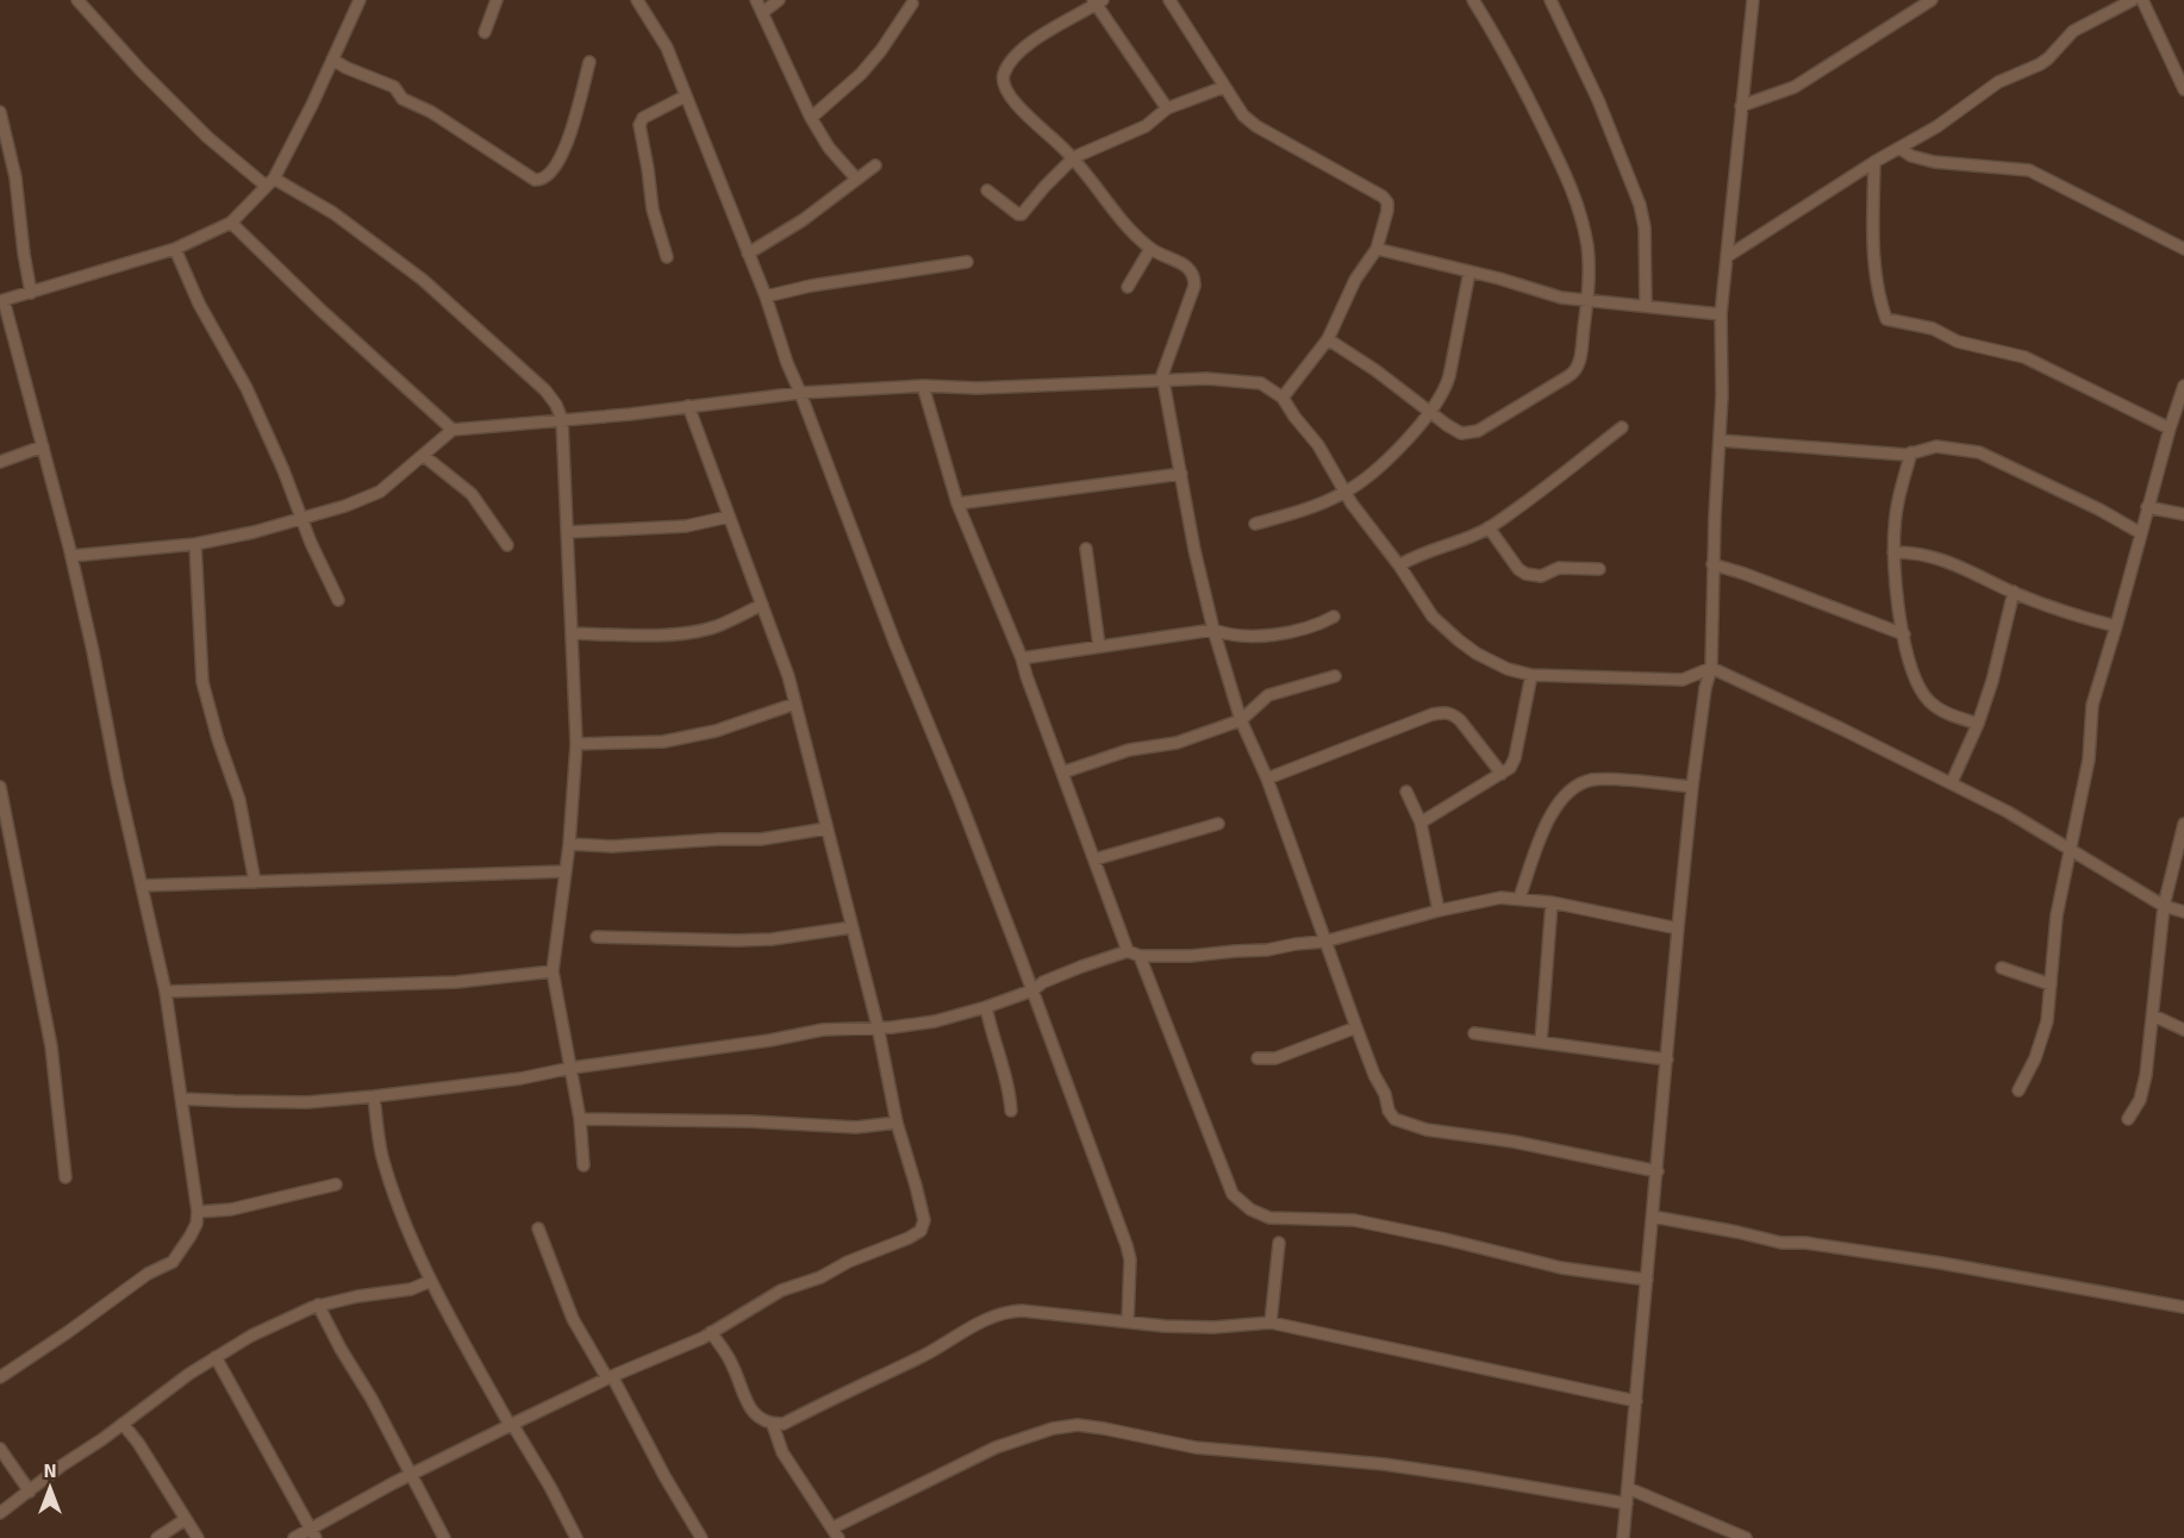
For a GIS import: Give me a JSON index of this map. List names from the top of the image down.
{
  "north": "top"
}
